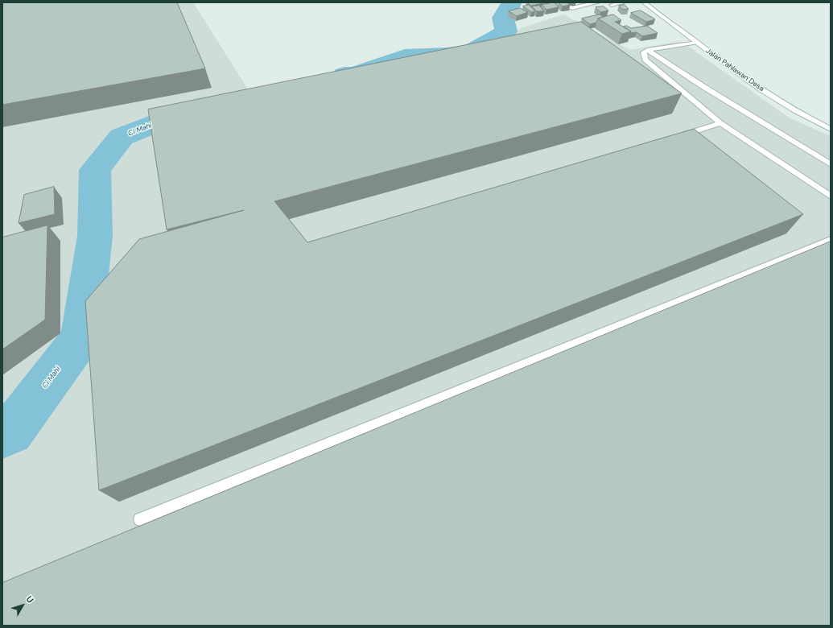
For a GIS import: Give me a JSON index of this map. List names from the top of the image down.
{
  "streets": {
    "main road": ["Jalan Pahlawan Desa"]
  },
  "water": ["Ci Mahi"],
  "north": "top right"
}
